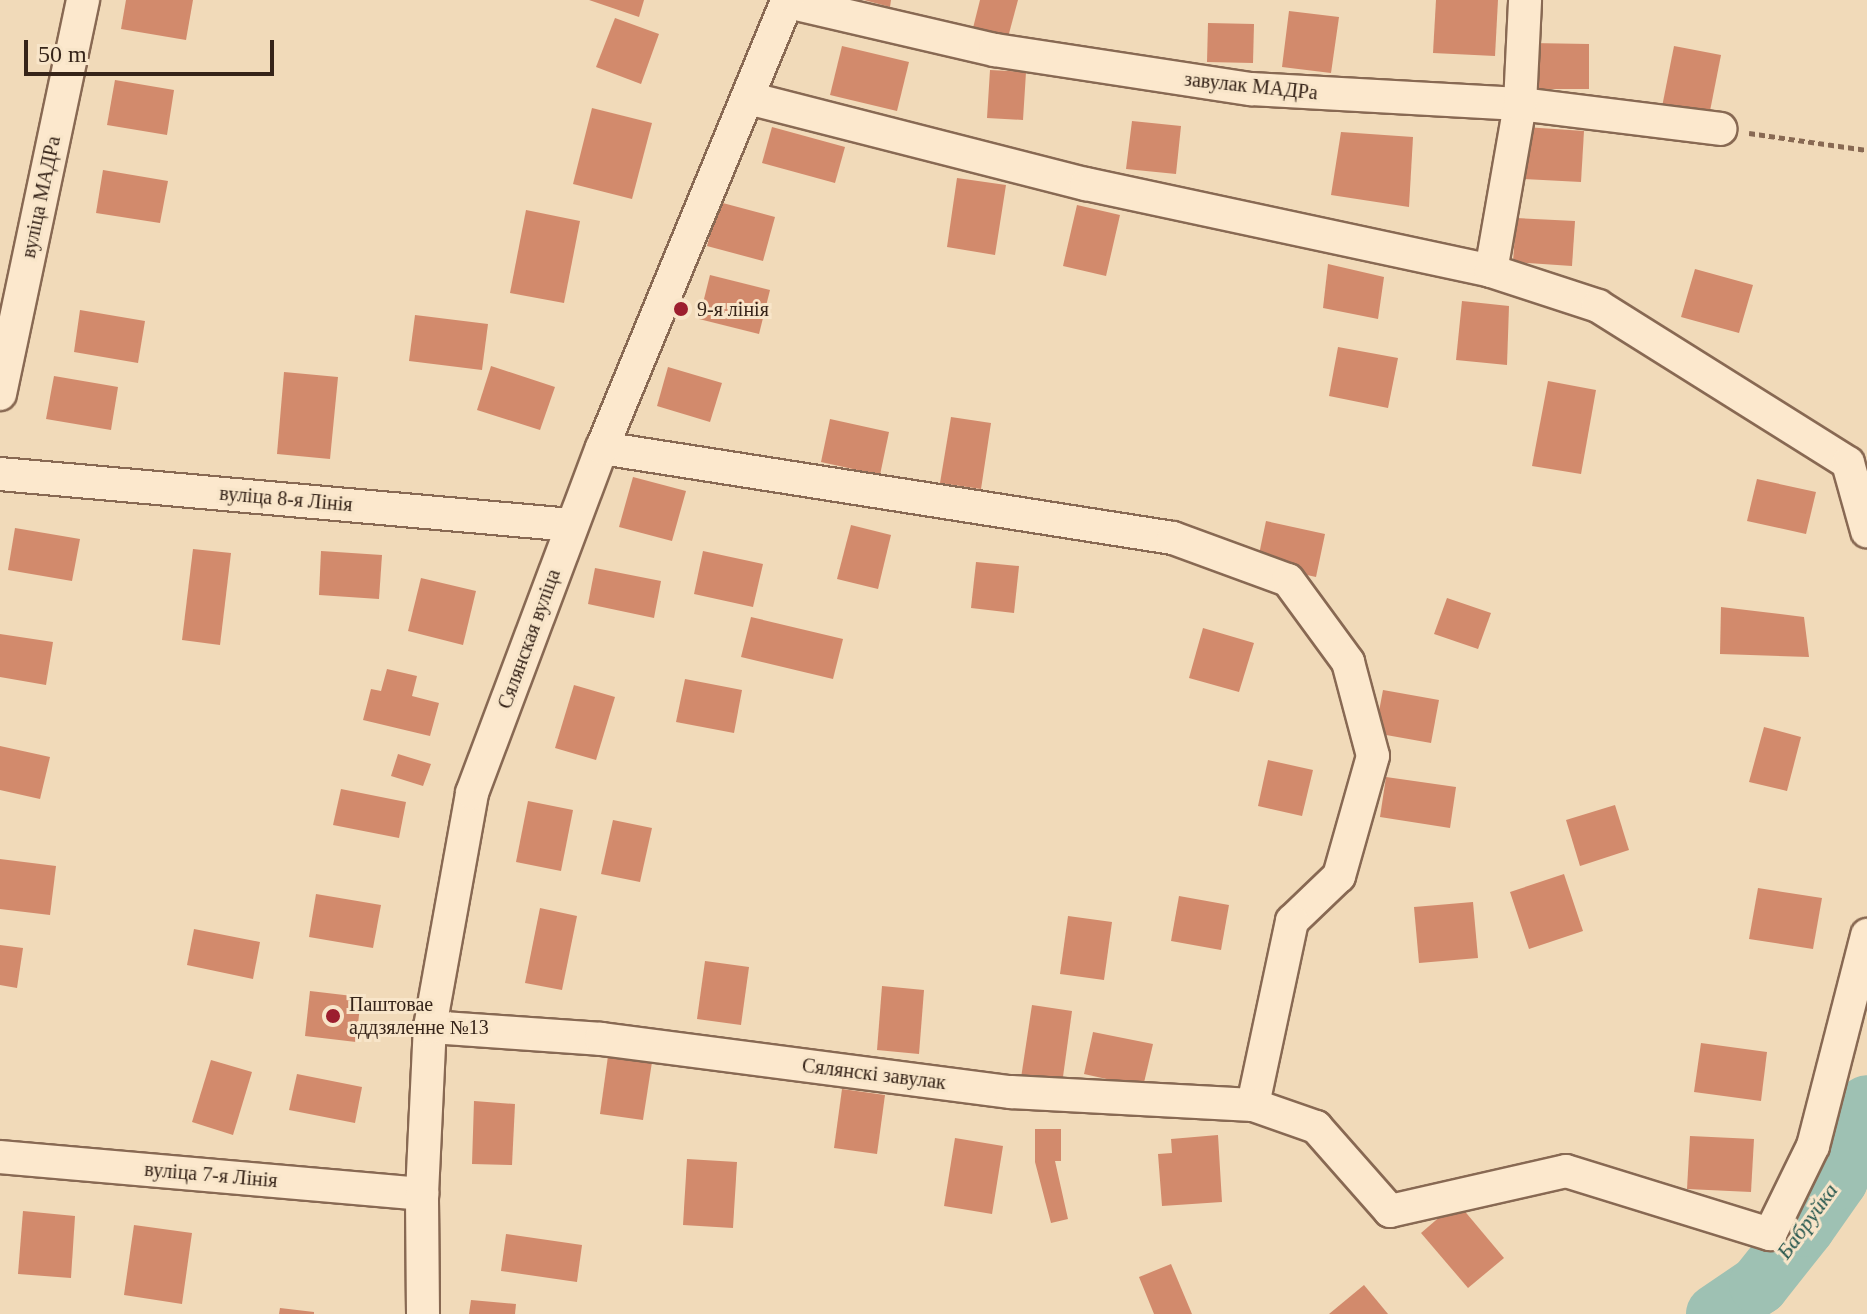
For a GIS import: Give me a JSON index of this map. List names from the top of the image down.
{
  "streets": {
    "street": [
      "завулак МАДРа",
      "вуліца МАДРа",
      "вуліца 8-я Лінія",
      "Сялянская вуліца",
      "Сялянскі завулак",
      "вуліца 7-я Лінія"
    ]
  },
  "crossings": [
    ["завулак МАДРа", "Сялянская вуліца"],
    ["вуліца 8-я Лінія", "Сялянская вуліца"],
    ["Сялянская вуліца", "Сялянскі завулак"],
    ["Сялянская вуліца", "вуліца 7-я Лінія"]
  ],
  "water": ["Бабруйка"],
  "places": ["9-я лінія", "Паштовае аддзяленне №13"],
  "scale_bar": "50 m"
}
